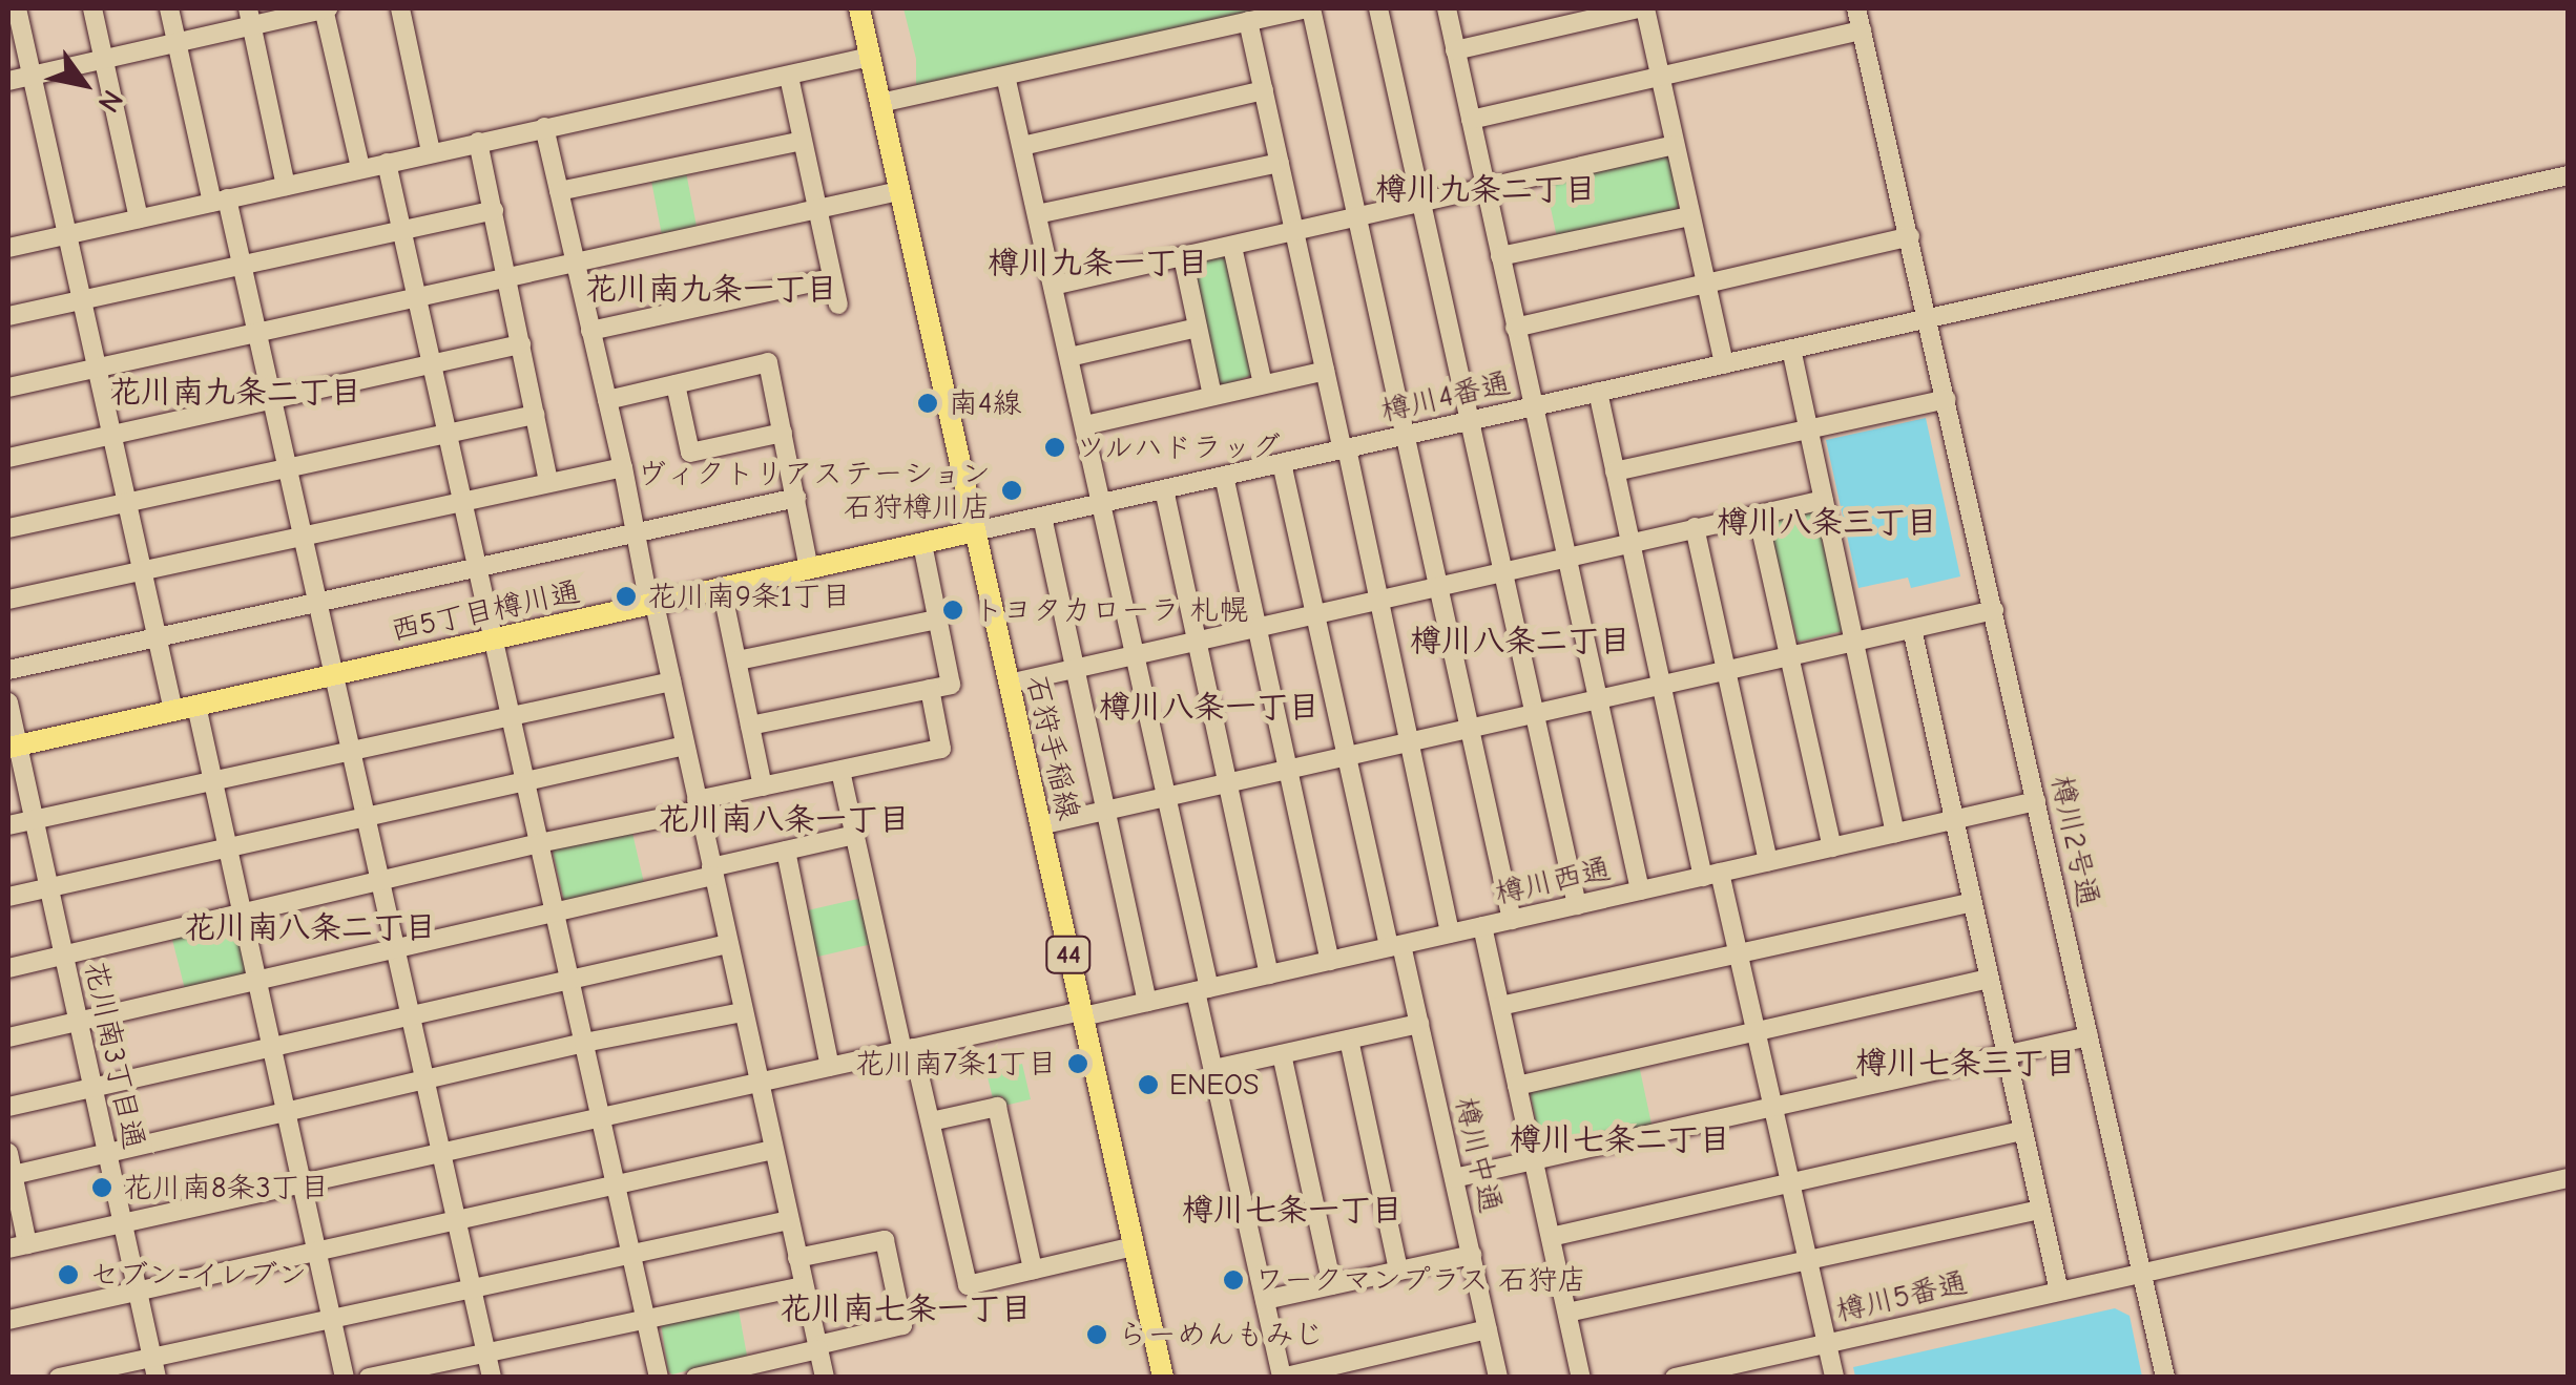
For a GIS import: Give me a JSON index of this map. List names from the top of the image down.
{
  "streets": {
    "main road": ["西5丁目樽川通", "石狩手稲線", "44"],
    "street": [
      "樽川4番通",
      "樽川2号通",
      "樽川西通",
      "花川南3丁目通",
      "樽川中通",
      "樽川5番通"
    ]
  },
  "crossings": [
    ["樽川4番通", "西5丁目樽川通"],
    ["樽川4番通", "石狩手稲線"],
    ["樽川4番通", "樽川2号通"],
    ["樽川4番通", "樽川中通"],
    ["西5丁目樽川通", "石狩手稲線"],
    ["西5丁目樽川通", "花川南3丁目通"],
    ["石狩手稲線", "樽川西通"],
    ["樽川2号通", "樽川西通"],
    ["樽川2号通", "樽川5番通"],
    ["樽川西通", "花川南3丁目通"],
    ["樽川西通", "樽川中通"]
  ],
  "districts": [
    "樽川九条二丁目",
    "樽川九条一丁目",
    "花川南九条一丁目",
    "花川南九条二丁目",
    "樽川八条三丁目",
    "樽川八条二丁目",
    "樽川八条一丁目",
    "花川南八条一丁目",
    "花川南八条二丁目",
    "樽川七条三丁目",
    "樽川七条二丁目",
    "樽川七条一丁目",
    "花川南七条一丁目"
  ],
  "places": [
    "南4線",
    "ツルハドラッグ",
    "ヴィクトリアステーション 石狩樽川店",
    "花川南9条1丁目",
    "トヨタカローラ 札幌",
    "花川南7条1丁目",
    "ENEOS",
    "花川南8条3丁目",
    "セブン-イレブン",
    "ワークマンプラス 石狩店",
    "らーめんもみじ"
  ],
  "north": "bottom right"
}
